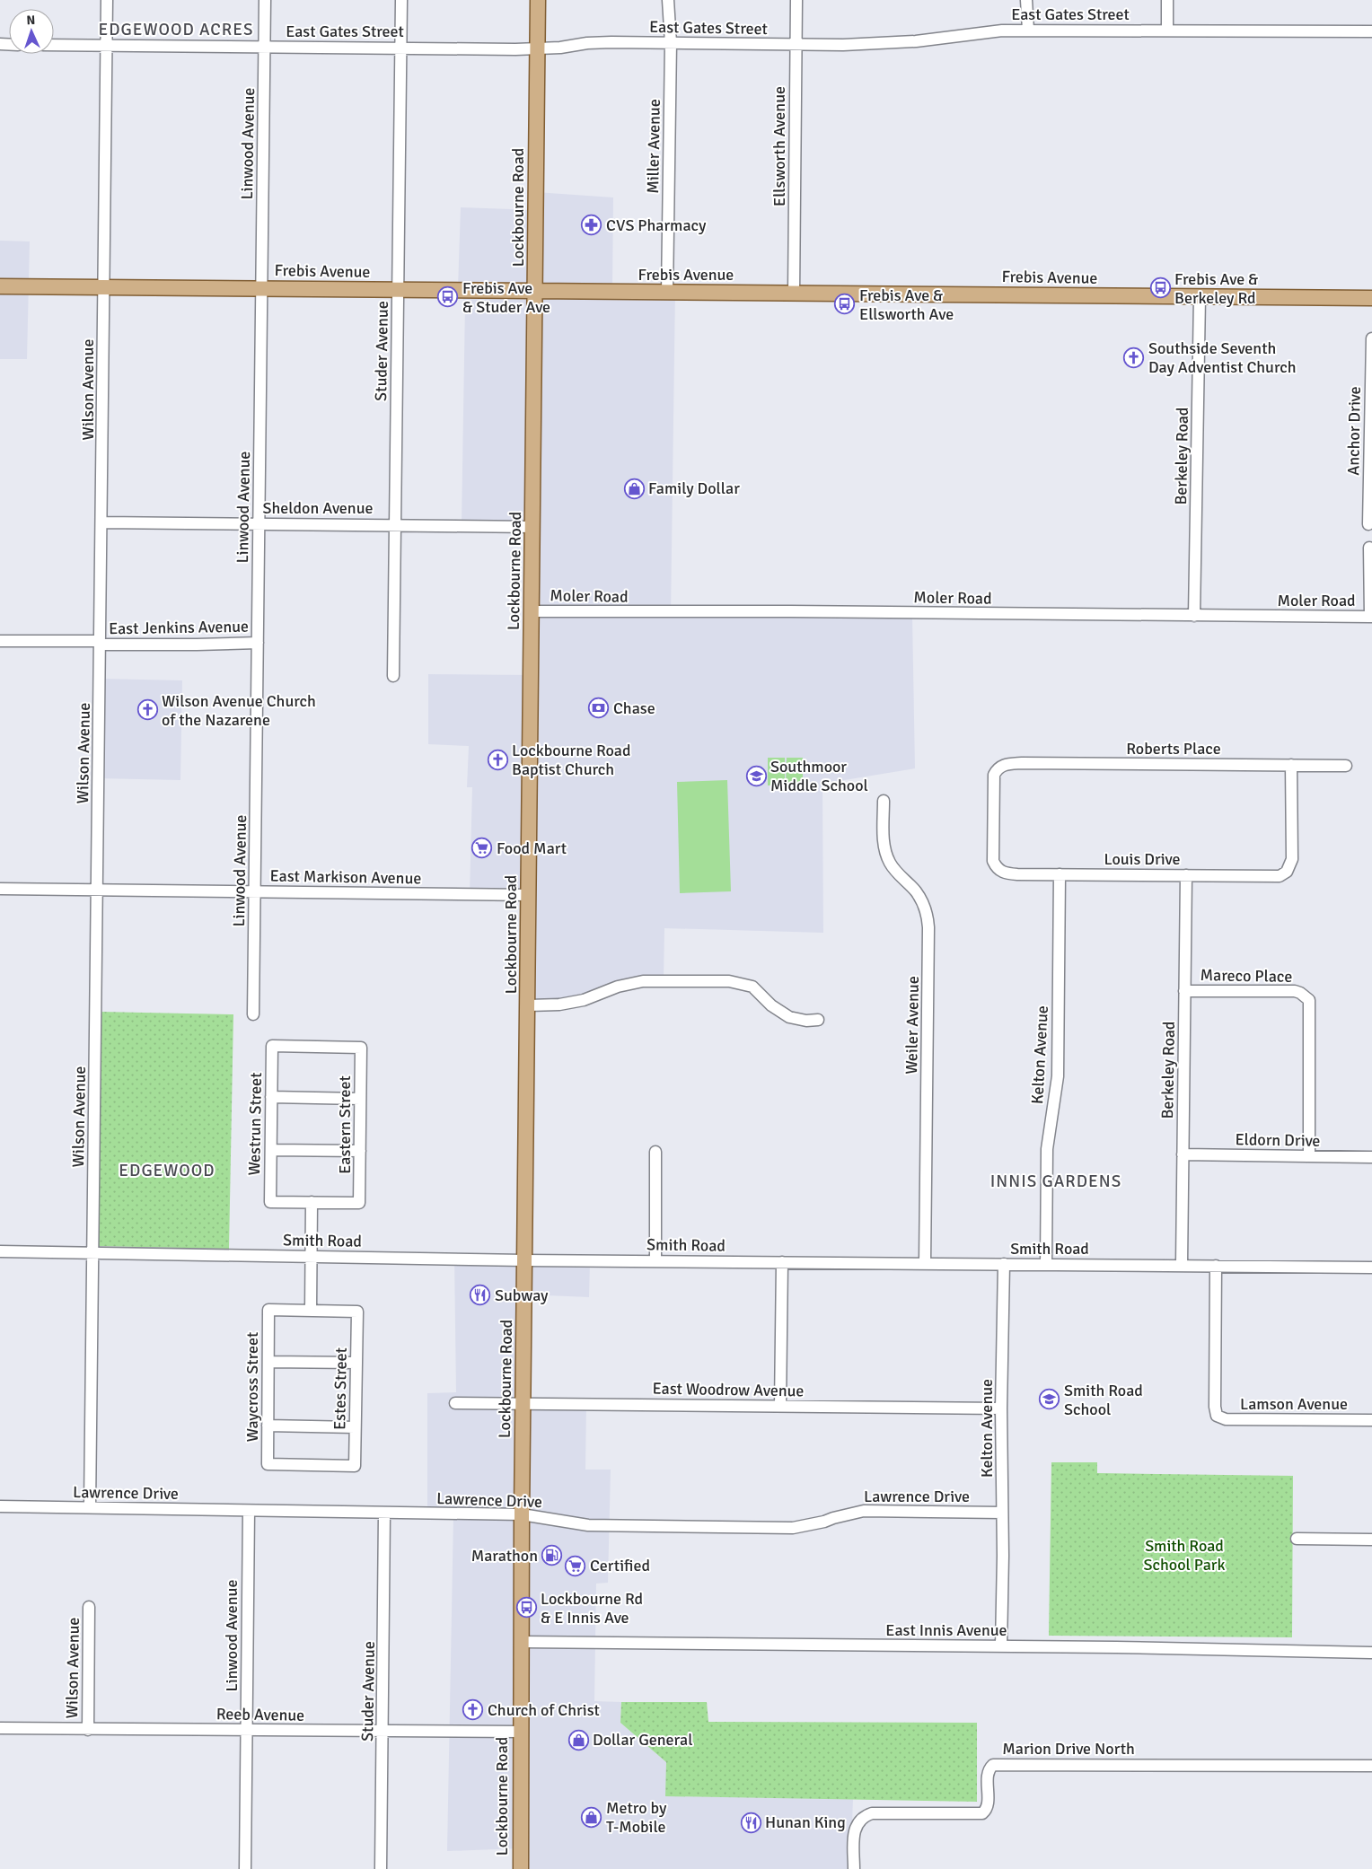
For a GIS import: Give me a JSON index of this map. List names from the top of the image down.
{
  "streets": {
    "main road": ["Lockbourne Road", "Frebis Avenue"],
    "street": [
      "East Gates Street",
      "Linwood Avenue",
      "Miller Avenue",
      "Ellsworth Avenue",
      "Studer Avenue",
      "Wilson Avenue",
      "Anchor Drive",
      "Berkeley Road",
      "Sheldon Avenue",
      "Moler Road",
      "East Jenkins Avenue",
      "Roberts Place",
      "Louis Drive",
      "East Markison Avenue",
      "Mareco Place",
      "Weiler Avenue",
      "Kelton Avenue",
      "Westrun Street",
      "Eastern Street",
      "Eldorn Drive",
      "Smith Road",
      "Waycross Street",
      "Estes Street",
      "East Woodrow Avenue",
      "Lamson Avenue",
      "Lawrence Drive",
      "East Innis Avenue",
      "Reeb Avenue",
      "Marion Drive North"
    ]
  },
  "crossings": [
    ["East Gates Street", "Linwood Avenue"],
    ["East Gates Street", "Miller Avenue"],
    ["East Gates Street", "Ellsworth Avenue"],
    ["East Gates Street", "Lockbourne Road"],
    ["East Gates Street", "Studer Avenue"],
    ["East Gates Street", "Wilson Avenue"],
    ["Linwood Avenue", "Frebis Avenue"],
    ["Linwood Avenue", "Sheldon Avenue"],
    ["Linwood Avenue", "East Jenkins Avenue"],
    ["Linwood Avenue", "East Markison Avenue"],
    ["Linwood Avenue", "Lawrence Drive"],
    ["Linwood Avenue", "Reeb Avenue"],
    ["Miller Avenue", "Frebis Avenue"],
    ["Ellsworth Avenue", "Frebis Avenue"],
    ["Lockbourne Road", "Frebis Avenue"],
    ["Lockbourne Road", "Sheldon Avenue"],
    ["Lockbourne Road", "Moler Road"],
    ["Lockbourne Road", "East Markison Avenue"],
    ["Lockbourne Road", "Smith Road"],
    ["Lockbourne Road", "East Woodrow Avenue"],
    ["Lockbourne Road", "Lawrence Drive"],
    ["Lockbourne Road", "East Innis Avenue"],
    ["Lockbourne Road", "Reeb Avenue"],
    ["Frebis Avenue", "Studer Avenue"],
    ["Frebis Avenue", "Wilson Avenue"],
    ["Frebis Avenue", "Berkeley Road"],
    ["Studer Avenue", "Sheldon Avenue"],
    ["Studer Avenue", "Lawrence Drive"],
    ["Studer Avenue", "Reeb Avenue"],
    ["Wilson Avenue", "Sheldon Avenue"],
    ["Wilson Avenue", "East Jenkins Avenue"],
    ["Wilson Avenue", "East Markison Avenue"],
    ["Wilson Avenue", "Smith Road"],
    ["Wilson Avenue", "Lawrence Drive"],
    ["Wilson Avenue", "Reeb Avenue"],
    ["Berkeley Road", "Moler Road"],
    ["Berkeley Road", "Louis Drive"],
    ["Berkeley Road", "Mareco Place"],
    ["Berkeley Road", "Eldorn Drive"],
    ["Berkeley Road", "Smith Road"],
    ["Roberts Place", "Louis Drive"],
    ["Louis Drive", "Kelton Avenue"],
    ["Mareco Place", "Eldorn Drive"],
    ["Weiler Avenue", "Smith Road"],
    ["Kelton Avenue", "Smith Road"],
    ["Kelton Avenue", "East Woodrow Avenue"],
    ["Kelton Avenue", "Lawrence Drive"],
    ["Kelton Avenue", "East Innis Avenue"],
    ["Westrun Street", "Eastern Street"],
    ["Smith Road", "Lamson Avenue"],
    ["Waycross Street", "Estes Street"]
  ],
  "districts": ["EDGEWOOD ACRES", "EDGEWOOD", "INNIS GARDENS"],
  "parks": ["Smith Road School Park"],
  "places": {
    "pharmacy": ["CVS Pharmacy"],
    "bus stop": [
      "Frebis Ave & Berkeley Rd",
      "Frebis Ave & Studer Ave",
      "Frebis Ave & Ellsworth Ave",
      "Lockbourne Rd & E Innis Ave"
    ],
    "church": [
      "Southside Seventh Day Adventist Church",
      "Wilson Avenue Church of the Nazarene",
      "Lockbourne Road Baptist Church",
      "Church of Christ"
    ],
    "shop": ["Family Dollar", "Dollar General", "Metro by T-Mobile"],
    "bank": ["Chase"],
    "school or university": ["Southmoor Middle School", "Smith Road School"],
    "supermarket": ["Food Mart", "Certified"],
    "restaurant": ["Subway", "Hunan King"],
    "fuel station": ["Marathon"]
  },
  "north": "top"
}
